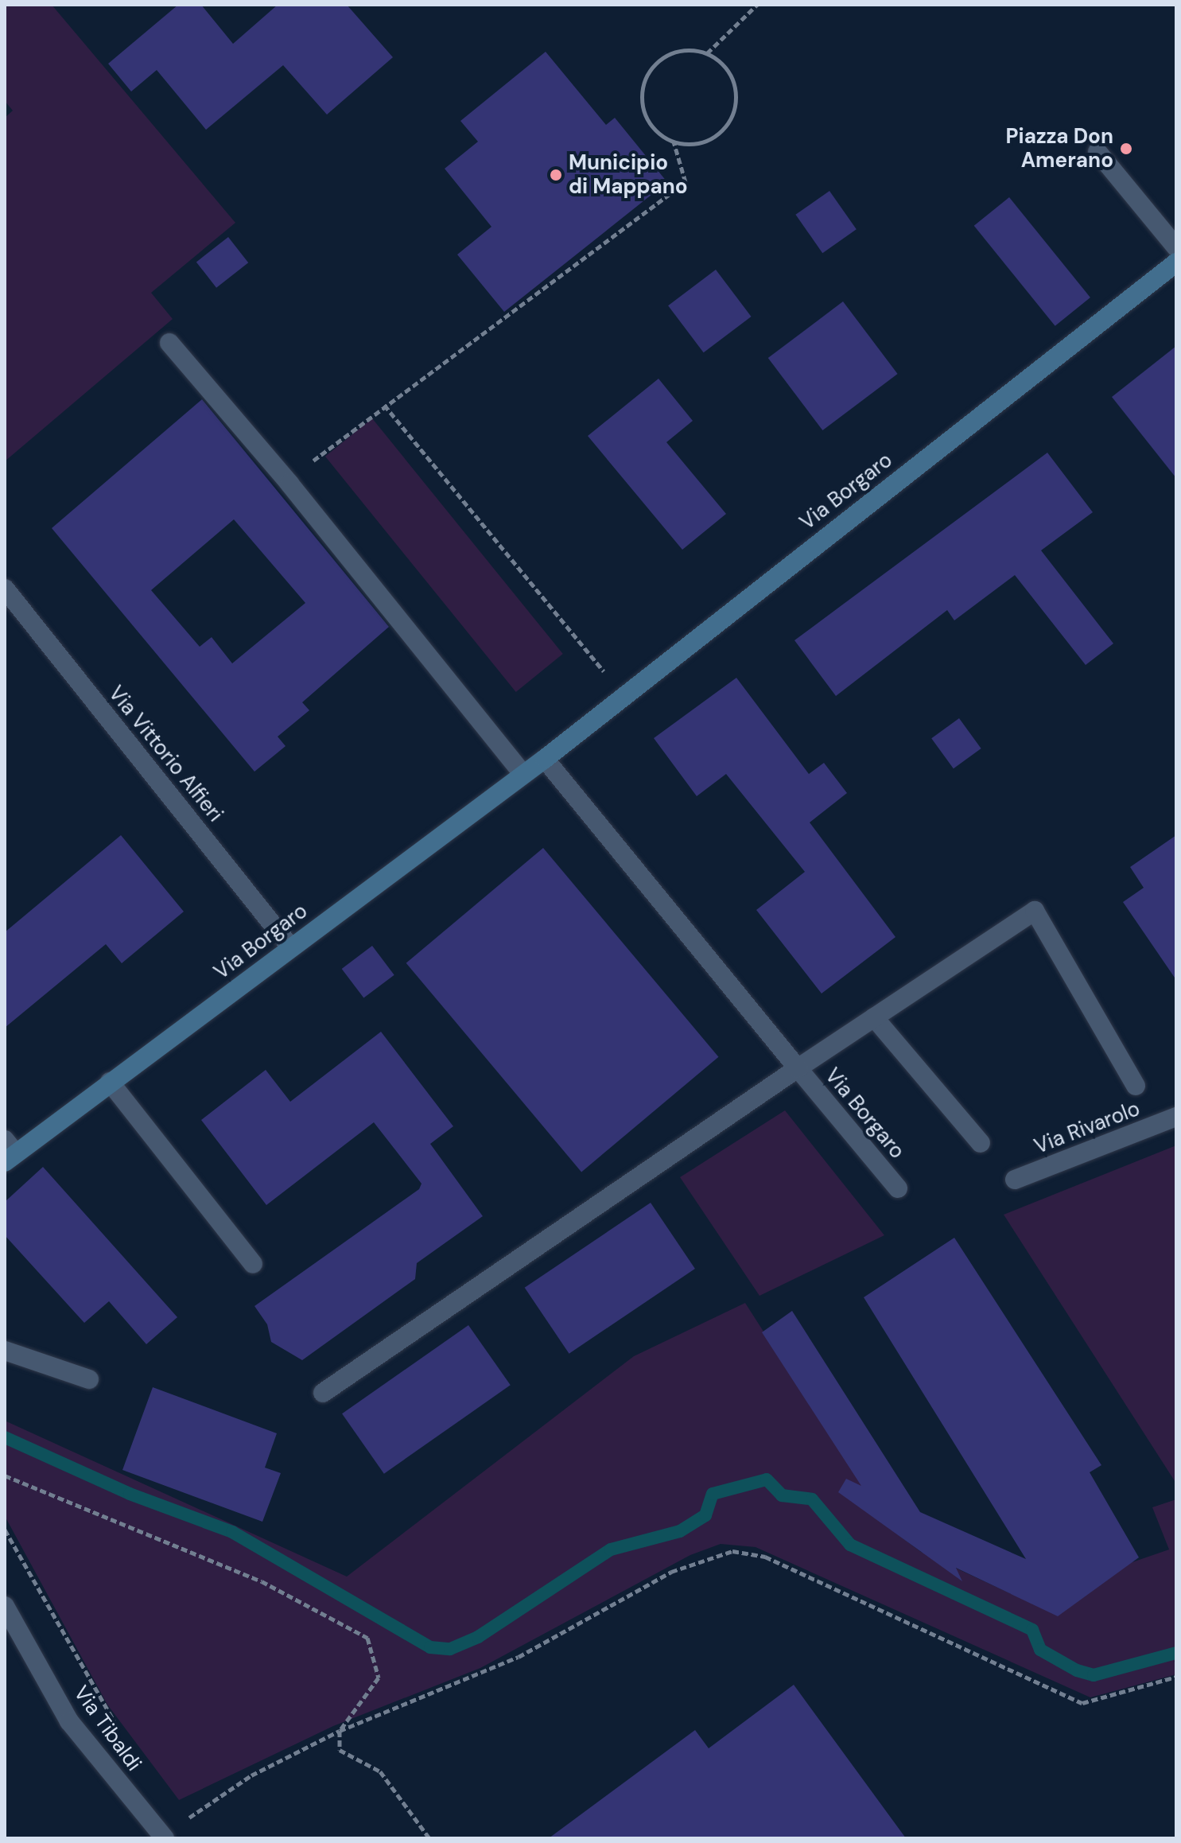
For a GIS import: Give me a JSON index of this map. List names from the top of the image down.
{
  "streets": {
    "street": [
      "Via Borgaro",
      "Via Vittorio Alfieri",
      "Via Rivarolo",
      "Via Tibaldi"
    ]
  },
  "crossings": [
    ["Via Borgaro", "Via Vittorio Alfieri"]
  ],
  "places": ["Piazza Don Amerano", "Municipio di Mappano"]
}
